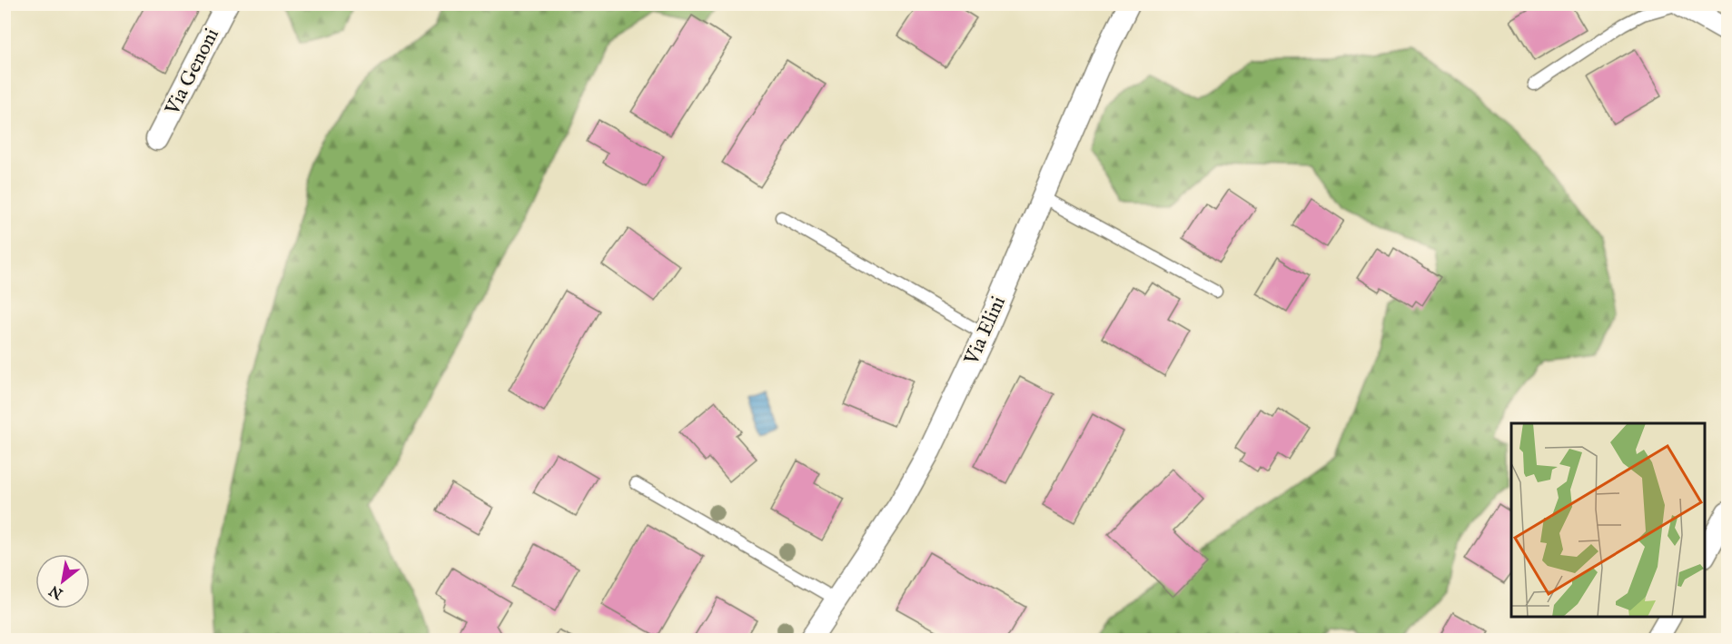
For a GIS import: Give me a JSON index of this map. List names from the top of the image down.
{
  "streets": {
    "street": ["Via Genoni", "Via Elini"]
  },
  "north": "bottom left"
}
